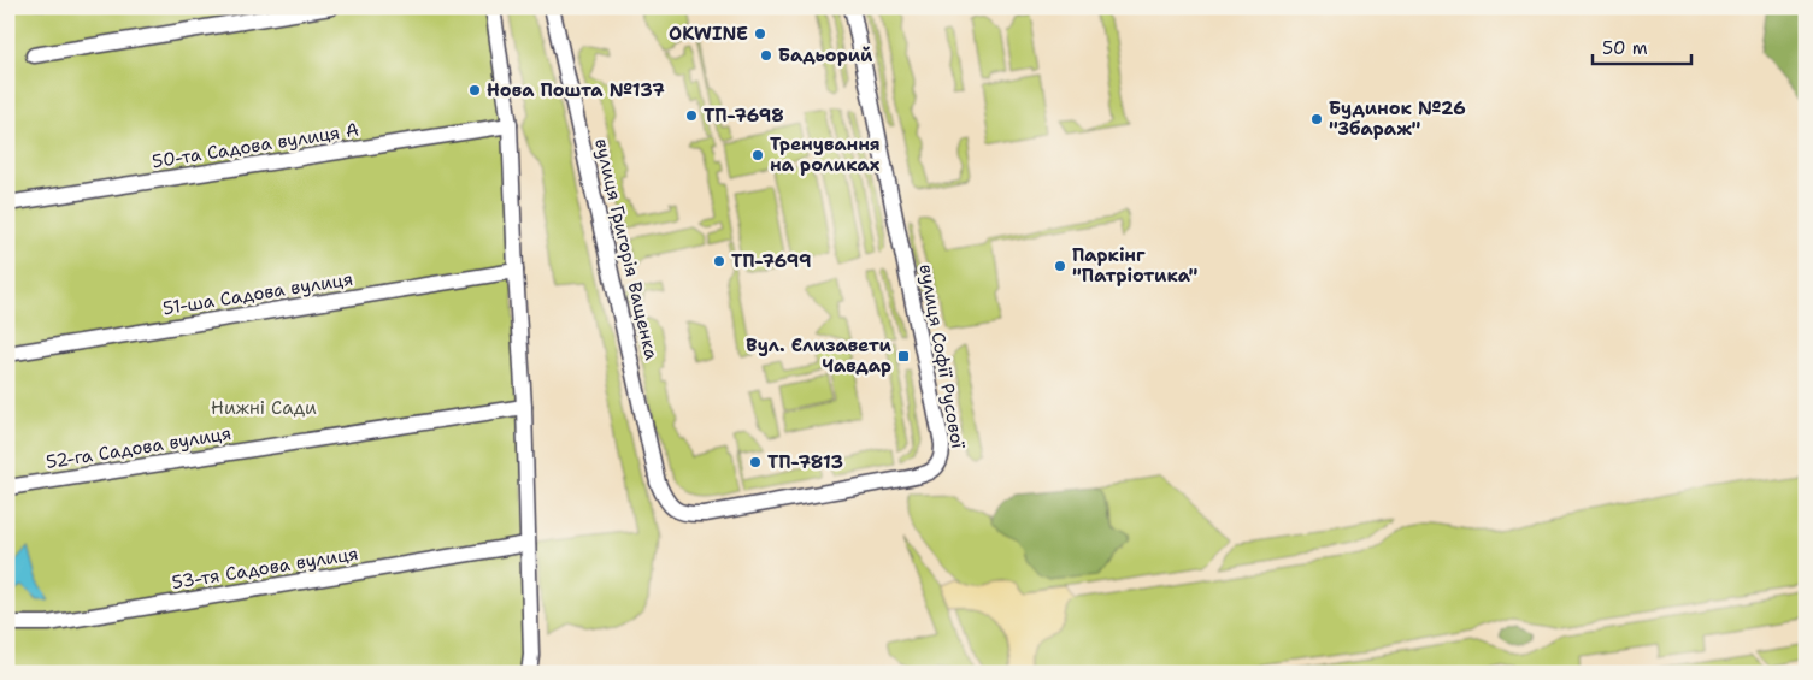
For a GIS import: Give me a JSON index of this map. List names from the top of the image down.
{
  "streets": {
    "street": [
      "50-та Садова вулиця А",
      "вулиця Григорія Ващенка",
      "51-ша Садова вулиця",
      "вулиця Софії Русової",
      "52-га Садова вулиця",
      "53-тя Садова вулиця"
    ]
  },
  "crossings": [
    ["вулиця Григорія Ващенка", "вулиця Софії Русової"]
  ],
  "parks": ["Нижні Сади"],
  "places": {
    "other": [
      "OKWINE",
      "Бадьорий",
      "Нова Пошта №137",
      "ТП-7698",
      "Будинок №26 \"Збараж\"",
      "Тренування на роликах",
      "ТП-7699",
      "Паркінг \"Патріотика\"",
      "ТП-7813"
    ],
    "transit": ["Вул. Єлизавети Чавдар"]
  },
  "scale_bar": "50 m"
}
